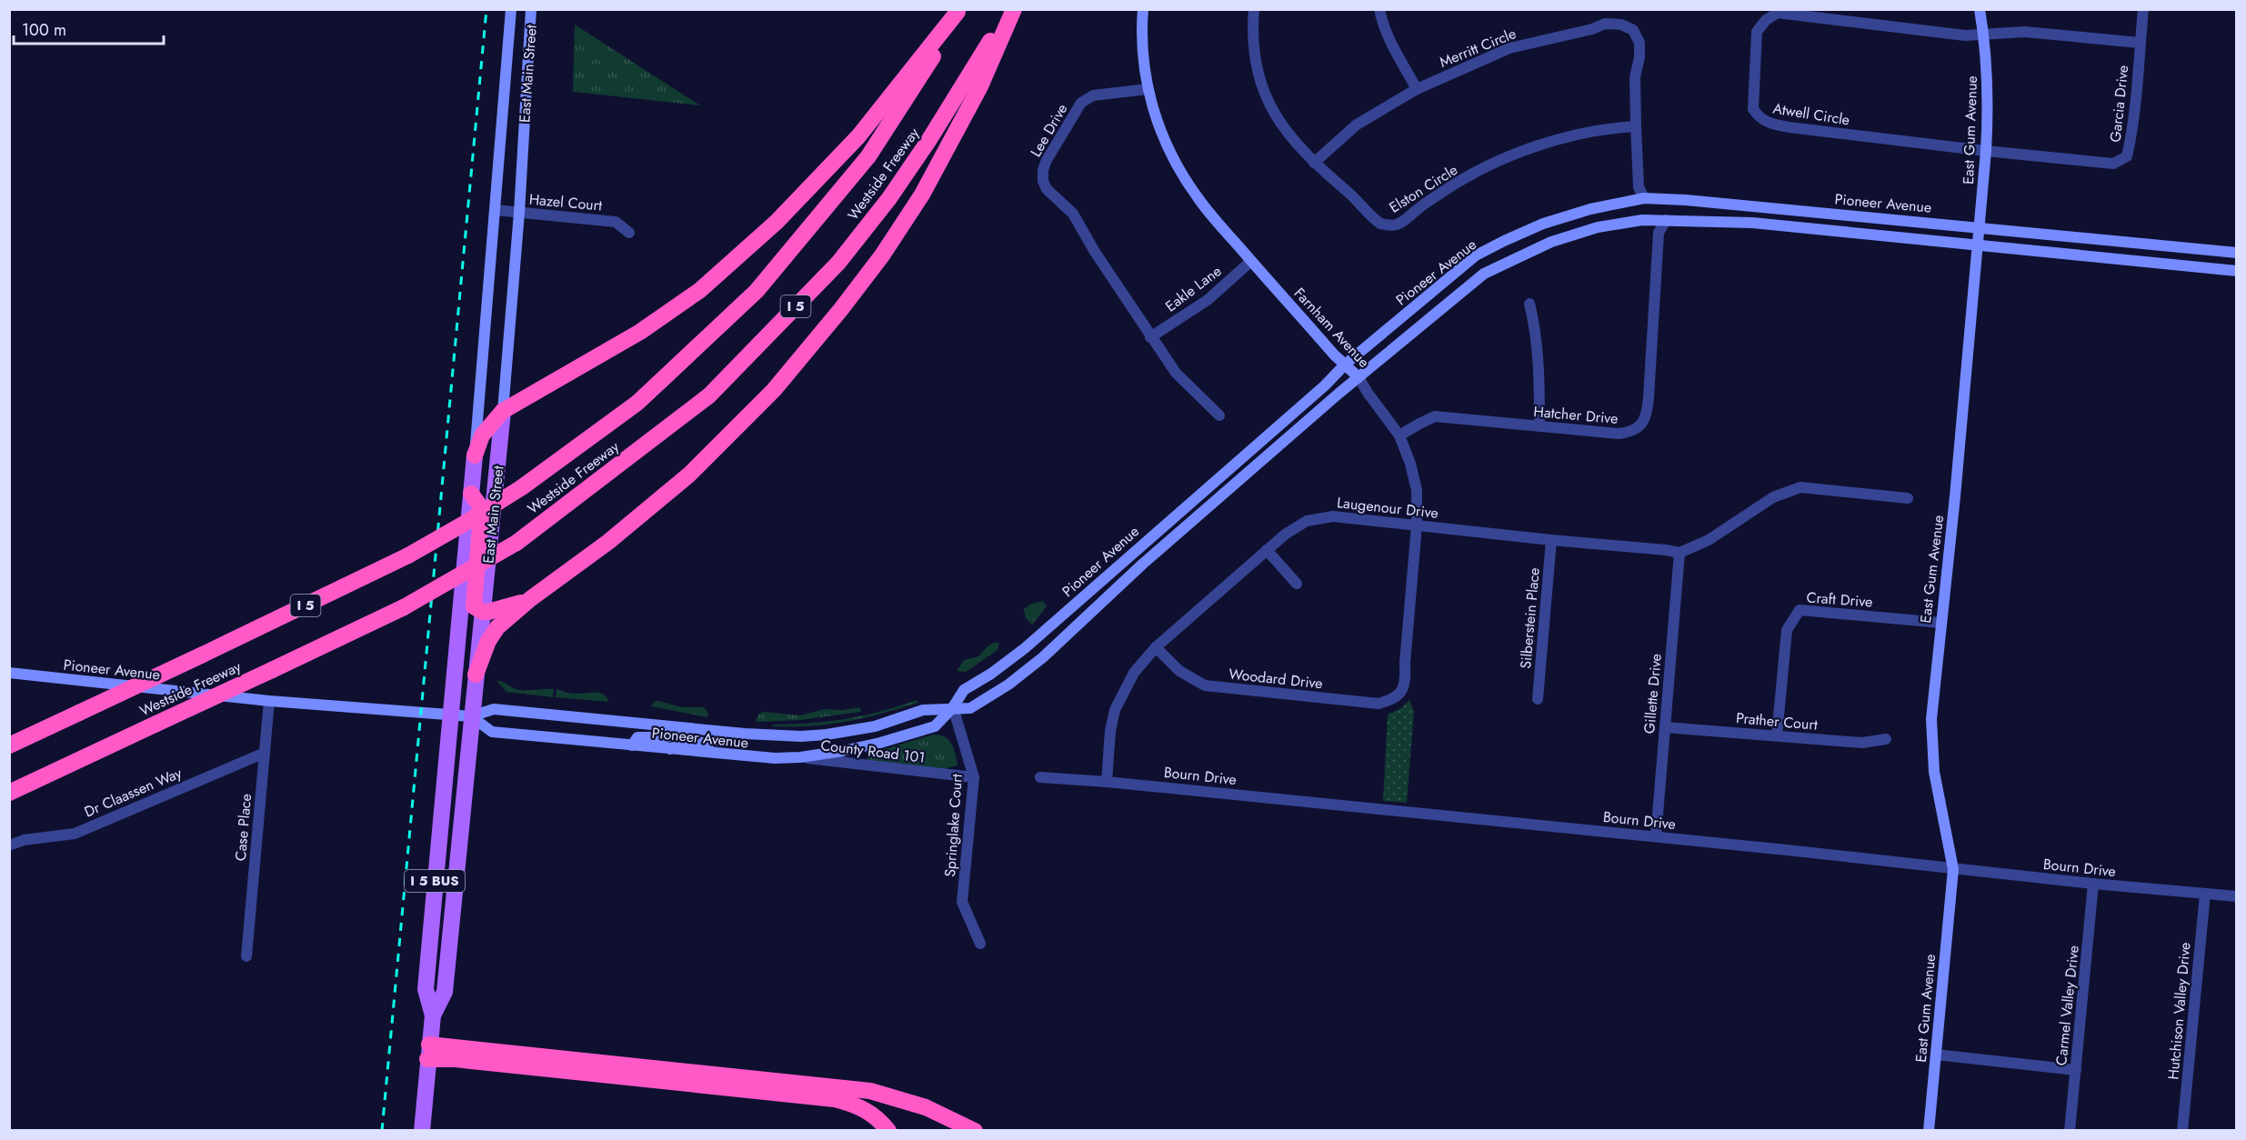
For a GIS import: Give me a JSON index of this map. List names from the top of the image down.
{
  "streets": {
    "highway": ["Westside Freeway", "I 5"],
    "main road": [
      "East Main Street",
      "East Gum Avenue",
      "Pioneer Avenue",
      "Farnham Avenue",
      "I 5 BUS"
    ],
    "street": [
      "Merritt Circle",
      "Garcia Drive",
      "Atwell Circle",
      "Lee Drive",
      "Elston Circle",
      "Hazel Court",
      "Eakle Lane",
      "Hatcher Drive",
      "Laugenour Drive",
      "Craft Drive",
      "Silberstein Place",
      "Woodard Drive",
      "Gillette Drive",
      "Prather Court",
      "County Road 101",
      "Bourn Drive",
      "Dr Claassen Way",
      "Springlake Court",
      "Case Place",
      "Carmel Valley Drive",
      "Hutchison Valley Drive"
    ]
  },
  "crossings": [
    ["Merritt Circle", "Elston Circle"],
    ["Merritt Circle", "Pioneer Avenue"],
    ["East Main Street", "Hazel Court"],
    ["East Main Street", "Pioneer Avenue"],
    ["Garcia Drive", "Atwell Circle"],
    ["Garcia Drive", "East Gum Avenue"],
    ["Atwell Circle", "East Gum Avenue"],
    ["Lee Drive", "Eakle Lane"],
    ["Lee Drive", "Farnham Avenue"],
    ["East Gum Avenue", "Pioneer Avenue"],
    ["East Gum Avenue", "Craft Drive"],
    ["East Gum Avenue", "Bourn Drive"],
    ["Pioneer Avenue", "Farnham Avenue"],
    ["Pioneer Avenue", "Hatcher Drive"],
    ["Pioneer Avenue", "County Road 101"],
    ["Pioneer Avenue", "Springlake Court"],
    ["Pioneer Avenue", "Case Place"],
    ["Eakle Lane", "Farnham Avenue"],
    ["Farnham Avenue", "Hatcher Drive"],
    ["Farnham Avenue", "Laugenour Drive"],
    ["Farnham Avenue", "Woodard Drive"],
    ["Laugenour Drive", "Silberstein Place"],
    ["Laugenour Drive", "Woodard Drive"],
    ["Laugenour Drive", "Gillette Drive"],
    ["Laugenour Drive", "Bourn Drive"],
    ["Craft Drive", "Prather Court"],
    ["Gillette Drive", "Prather Court"],
    ["Gillette Drive", "Bourn Drive"],
    ["County Road 101", "Springlake Court"],
    ["Bourn Drive", "Carmel Valley Drive"],
    ["Bourn Drive", "Hutchison Valley Drive"],
    ["Dr Claassen Way", "Case Place"]
  ],
  "scale_bar": "100 m"
}
